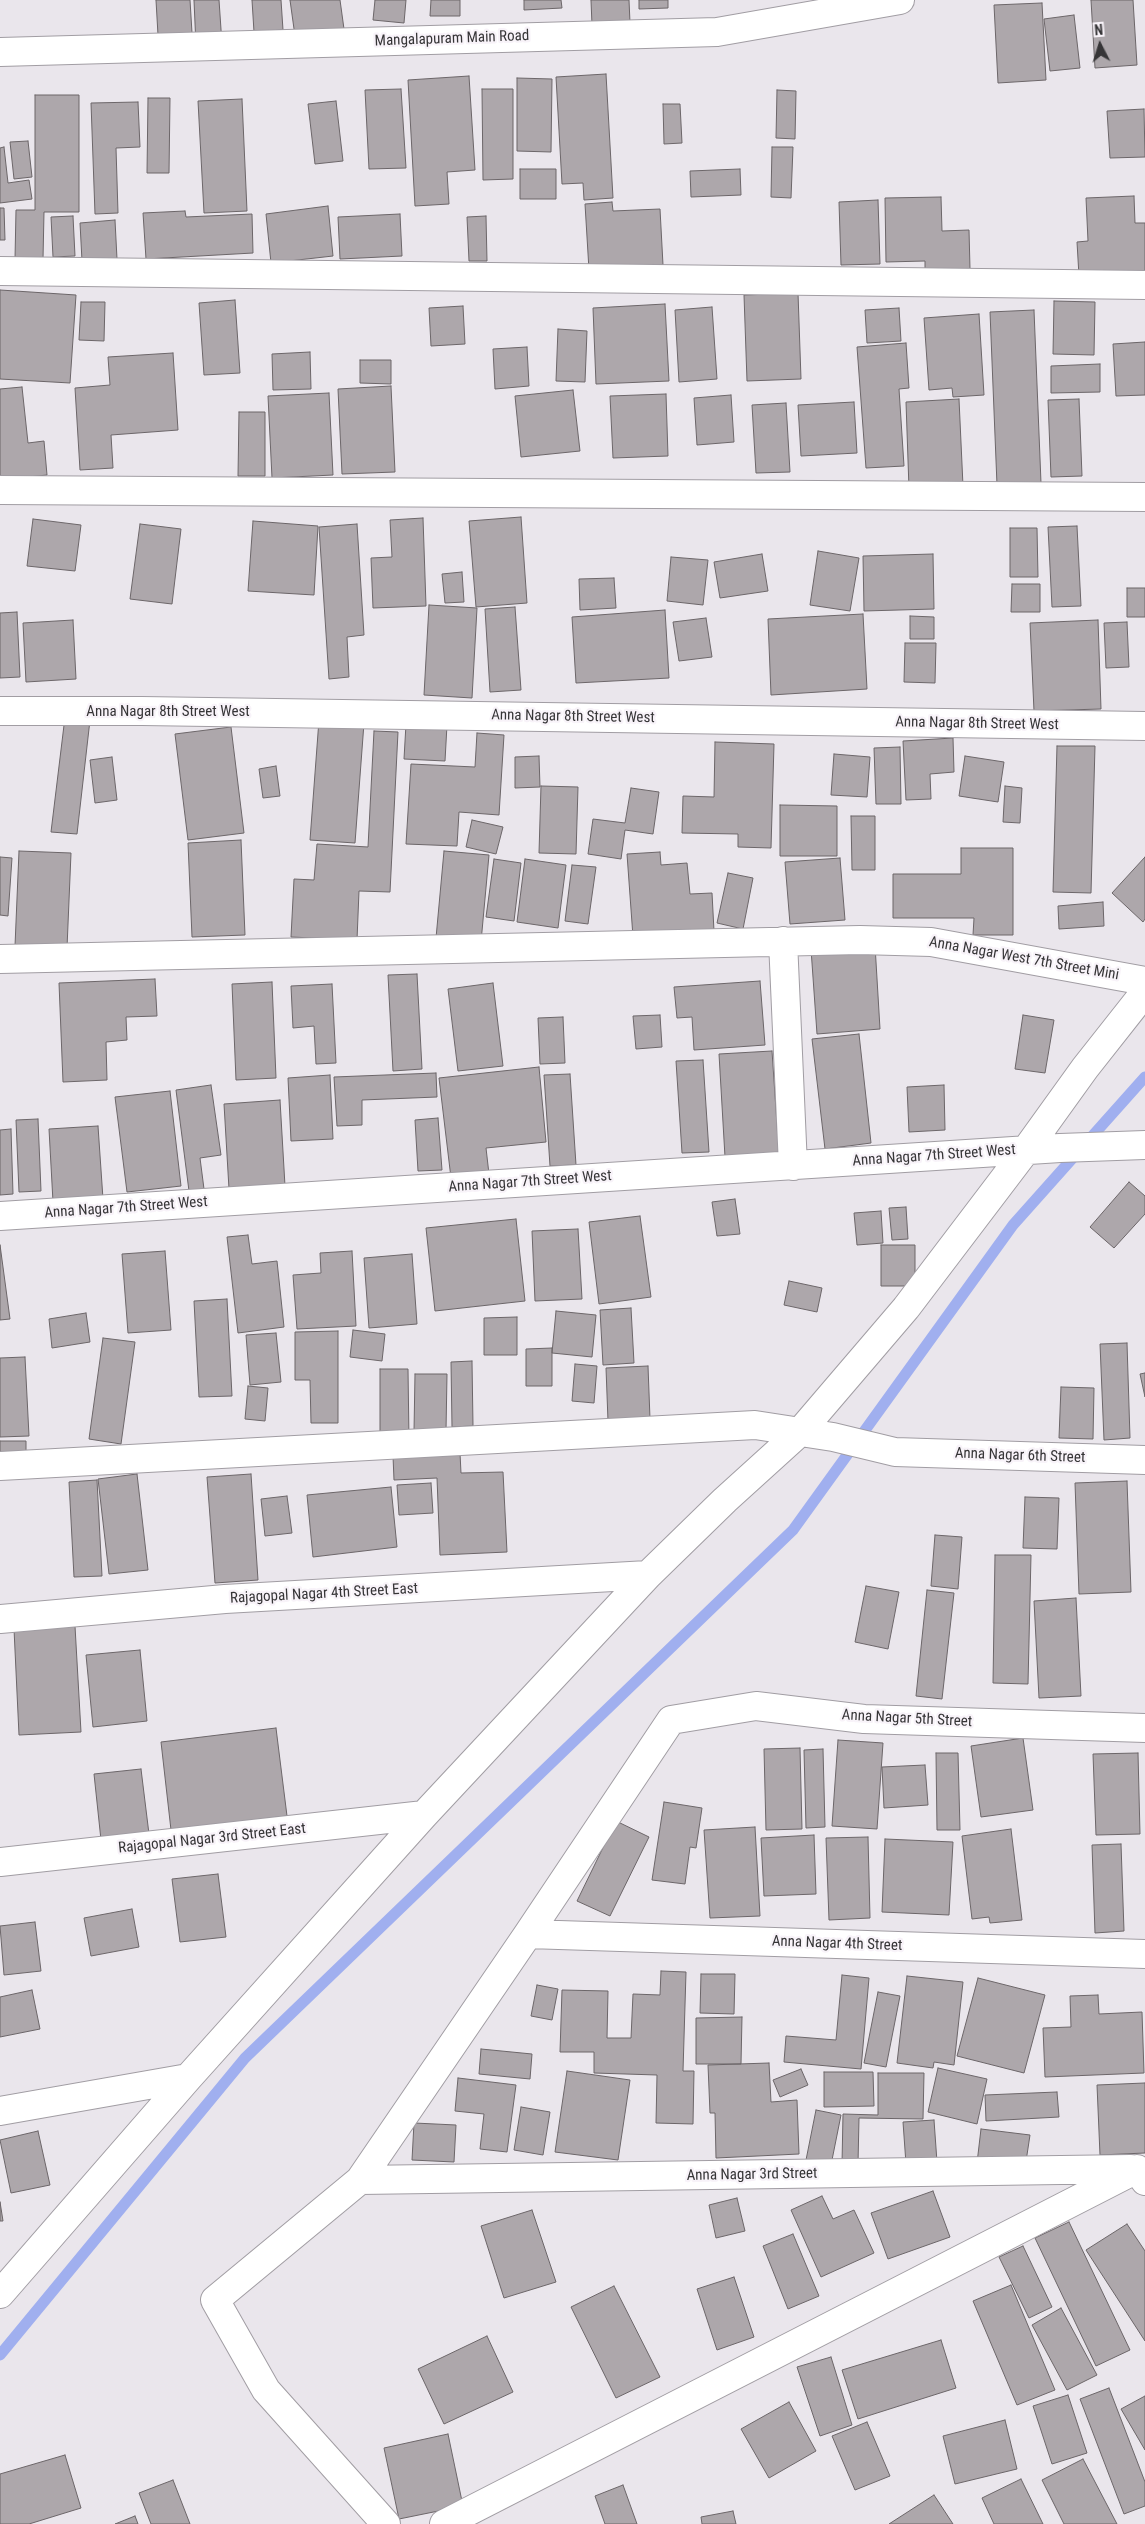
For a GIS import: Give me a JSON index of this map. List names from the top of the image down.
{
  "streets": {
    "street": [
      "Mangalapuram Main Road",
      "Anna Nagar 8th Street West",
      "Anna Nagar West 7th Street Mini",
      "Anna Nagar 7th Street West",
      "Anna Nagar 6th Street",
      "Rajagopal Nagar 4th Street East",
      "Anna Nagar 5th Street",
      "Rajagopal Nagar 3rd Street East",
      "Anna Nagar 4th Street",
      "Anna Nagar 3rd Street"
    ]
  },
  "crossings": [
    ["Anna Nagar 5th Street", "Anna Nagar 4th Street"]
  ],
  "north": "top"
}
